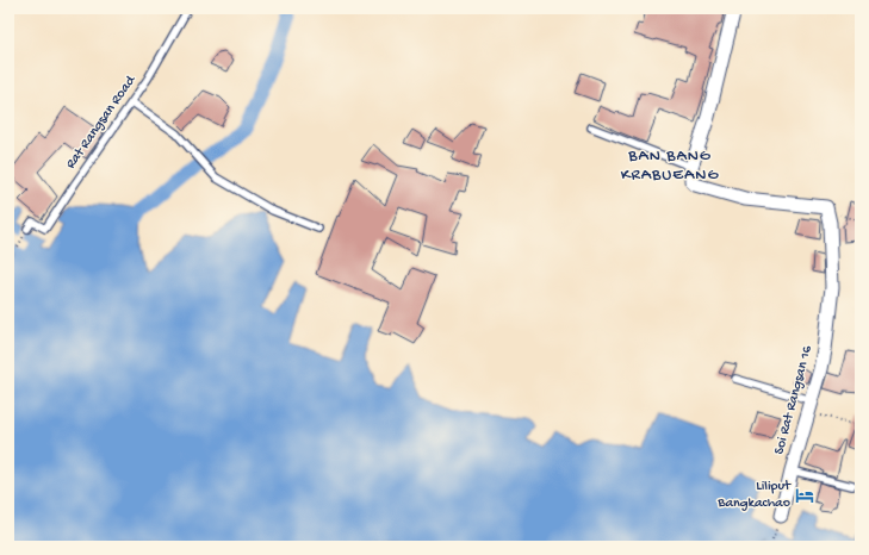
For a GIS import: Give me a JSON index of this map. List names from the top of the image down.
{
  "streets": {
    "street": ["Soi Rat Rangsan 16"],
    "lane": ["Rat Rangsan Road"]
  },
  "districts": ["BAN BANG KRABUEANG"],
  "places": {
    "hotel": ["Liliput Bangkachao"]
  }
}
